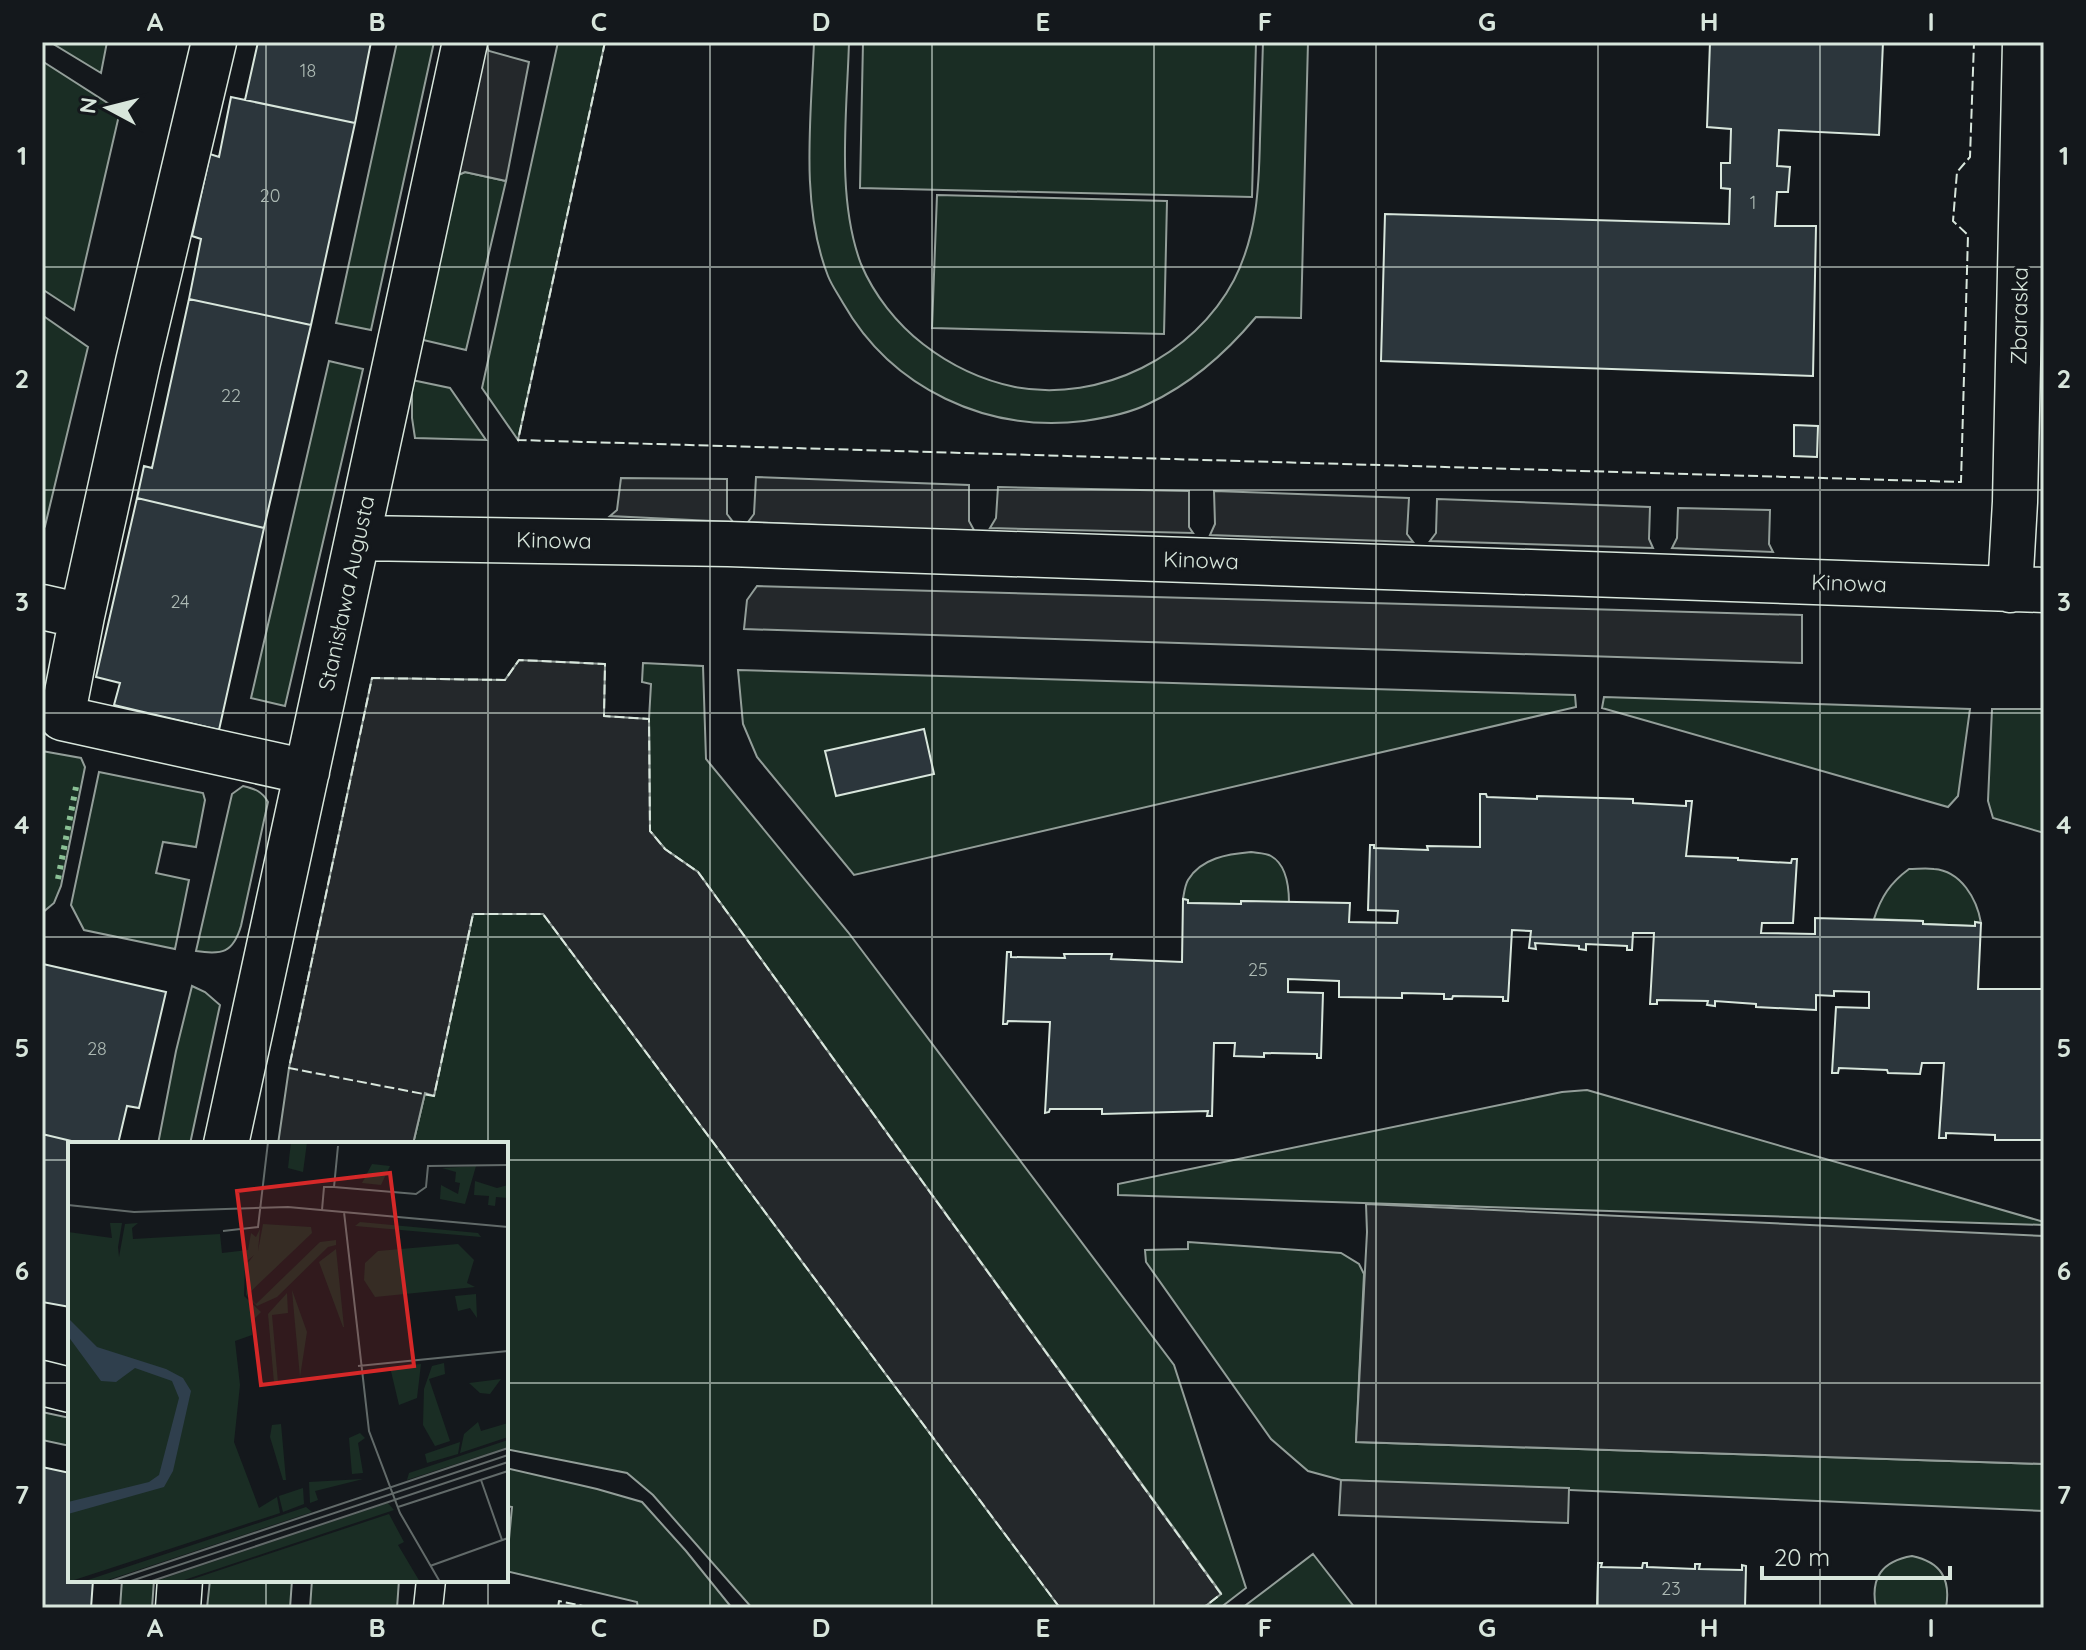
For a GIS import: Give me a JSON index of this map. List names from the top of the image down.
{
  "streets": {
    "street": ["Zbaraska", "Kinowa", "Stanisława Augusta"]
  },
  "crossings": [
    ["Zbaraska", "Kinowa"],
    ["Kinowa", "Stanisława Augusta"]
  ],
  "house_numbers": [
    "18",
    "20",
    "1",
    "22",
    "24",
    "25",
    "28",
    "23"
  ],
  "scale_bar": "20 m",
  "north": "left",
  "grid": {
    "columns": [
      "A",
      "B",
      "C",
      "D",
      "E",
      "F",
      "G",
      "H",
      "I"
    ],
    "rows": [
      "1",
      "2",
      "3",
      "4",
      "5",
      "6",
      "7"
    ]
  }
}
